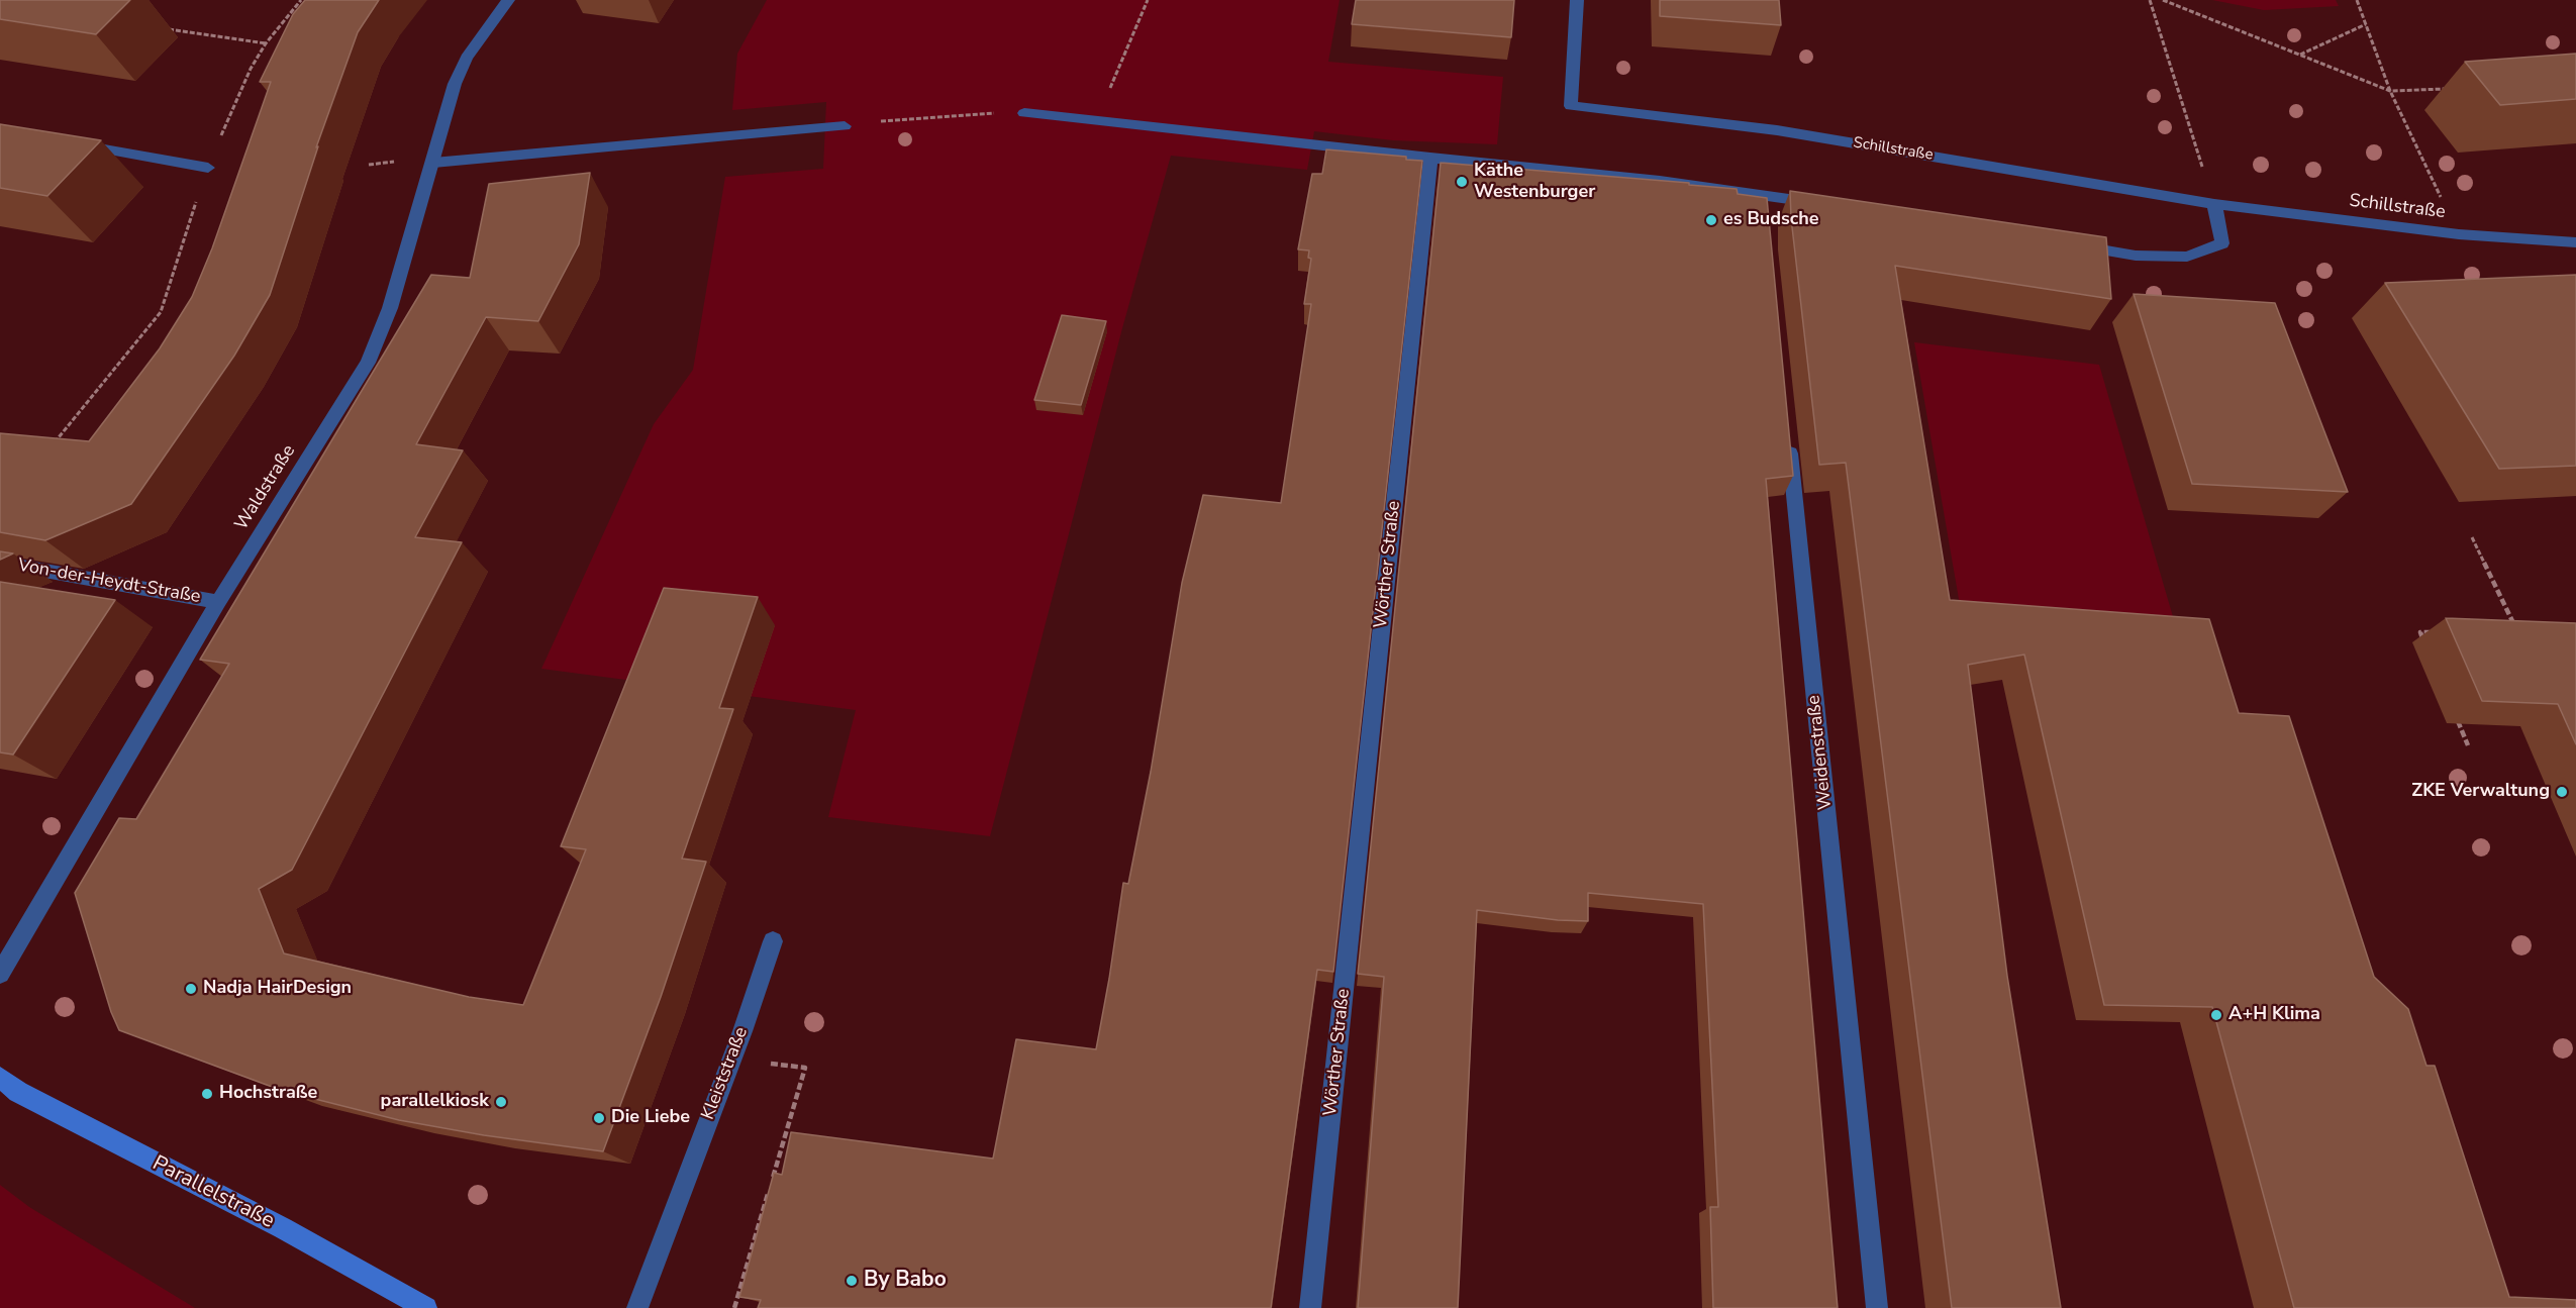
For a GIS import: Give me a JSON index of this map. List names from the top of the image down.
{
  "streets": {
    "main road": ["Parallelstraße"],
    "street": [
      "Schillstraße",
      "Waldstraße",
      "Wörther Straße",
      "Von-der-Heydt-Straße",
      "Weidenstraße",
      "Kleiststraße"
    ]
  },
  "crossings": [
    ["Waldstraße", "Von-der-Heydt-Straße"]
  ],
  "places": [
    "Käthe Westenburger",
    "es Budsche",
    "ZKE Verwaltung",
    "Nadja HairDesign",
    "A+H Klima",
    "Hochstraße",
    "parallelkiosk",
    "Die Liebe",
    "By Babo"
  ]
}
